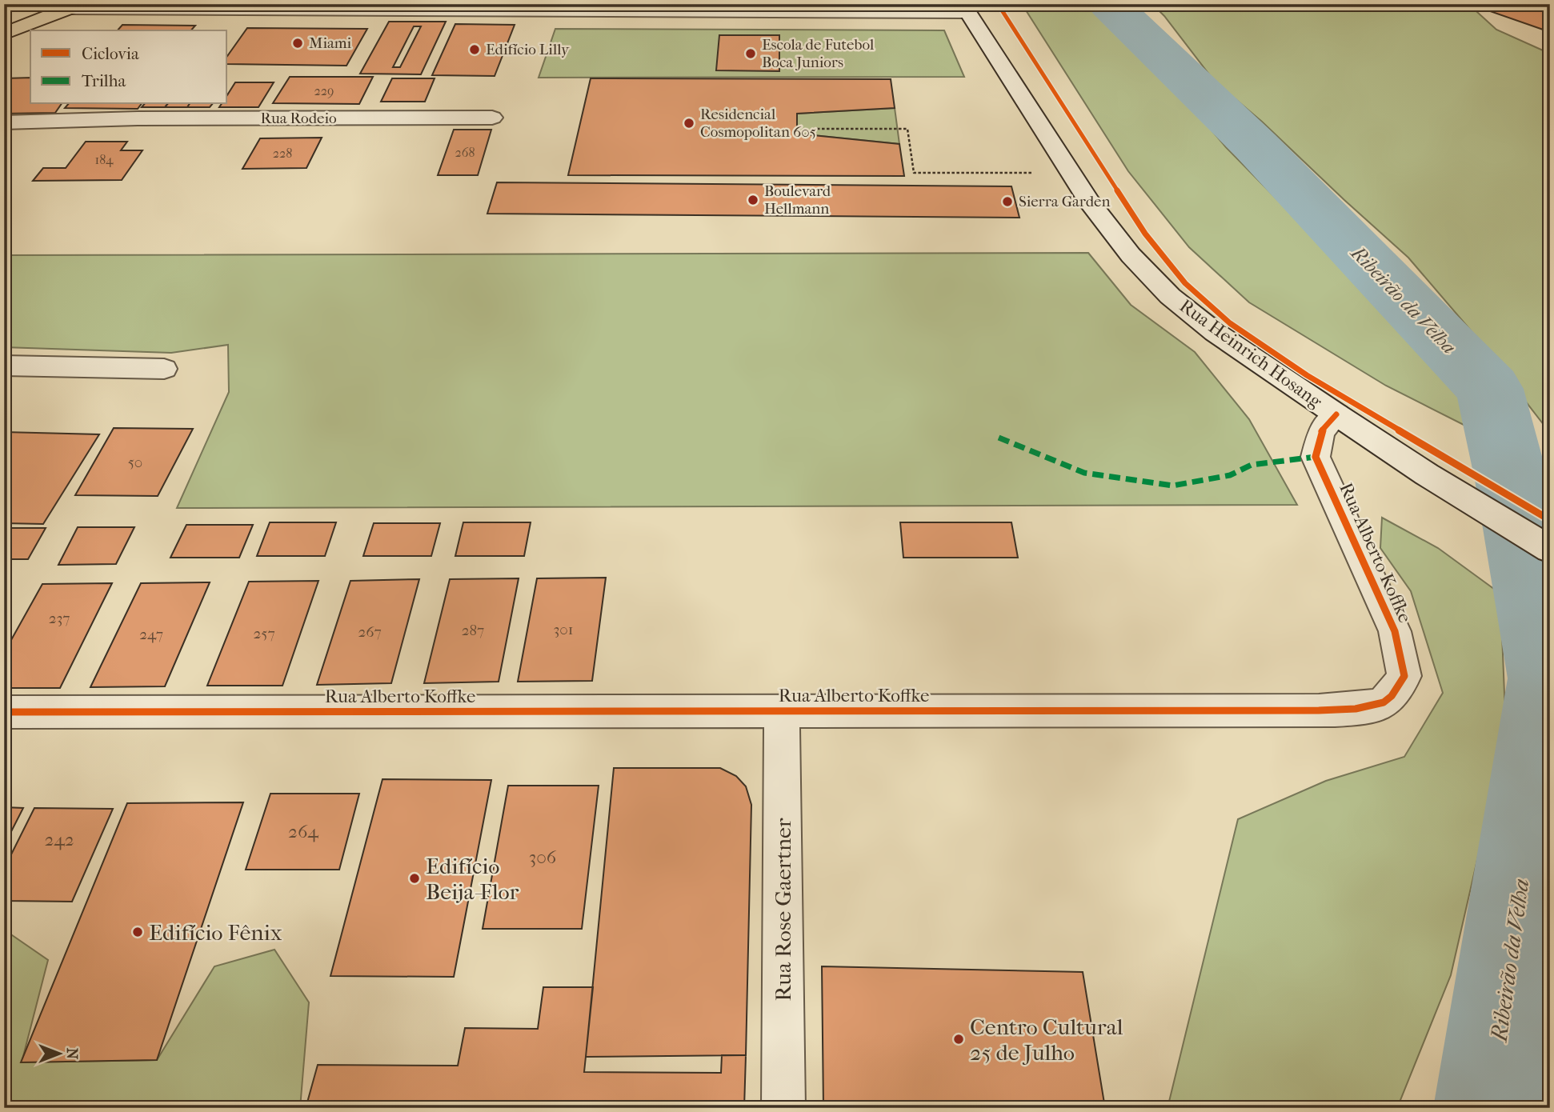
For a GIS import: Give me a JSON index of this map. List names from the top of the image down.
{
  "streets": {
    "street": [
      "Rua Rodeio",
      "Rua Heinrich Hosang",
      "Rua Alberto Koffke",
      "Rua Rose Gaertner"
    ]
  },
  "crossings": [
    ["Rua Heinrich Hosang", "Rua Alberto Koffke"],
    ["Rua Alberto Koffke", "Rua Rose Gaertner"]
  ],
  "water": ["Ribeirão da Velha"],
  "places": [
    "Miami",
    "Edifício Lilly",
    "Escola de Futebol Boca Juniors",
    "Residencial Cosmopolitan 605",
    "Boulevard Hellmann",
    "Sierra Garden",
    "Edifício Beija-Flor",
    "Edifício Fênix",
    "Centro Cultural 25 de Julho"
  ],
  "house_numbers": [
    "229",
    "268",
    "228",
    "184",
    "50",
    "237",
    "301",
    "287",
    "267",
    "257",
    "247",
    "264",
    "242",
    "306"
  ],
  "legend": ["Ciclovia", "Trilha"],
  "north": "right"
}
